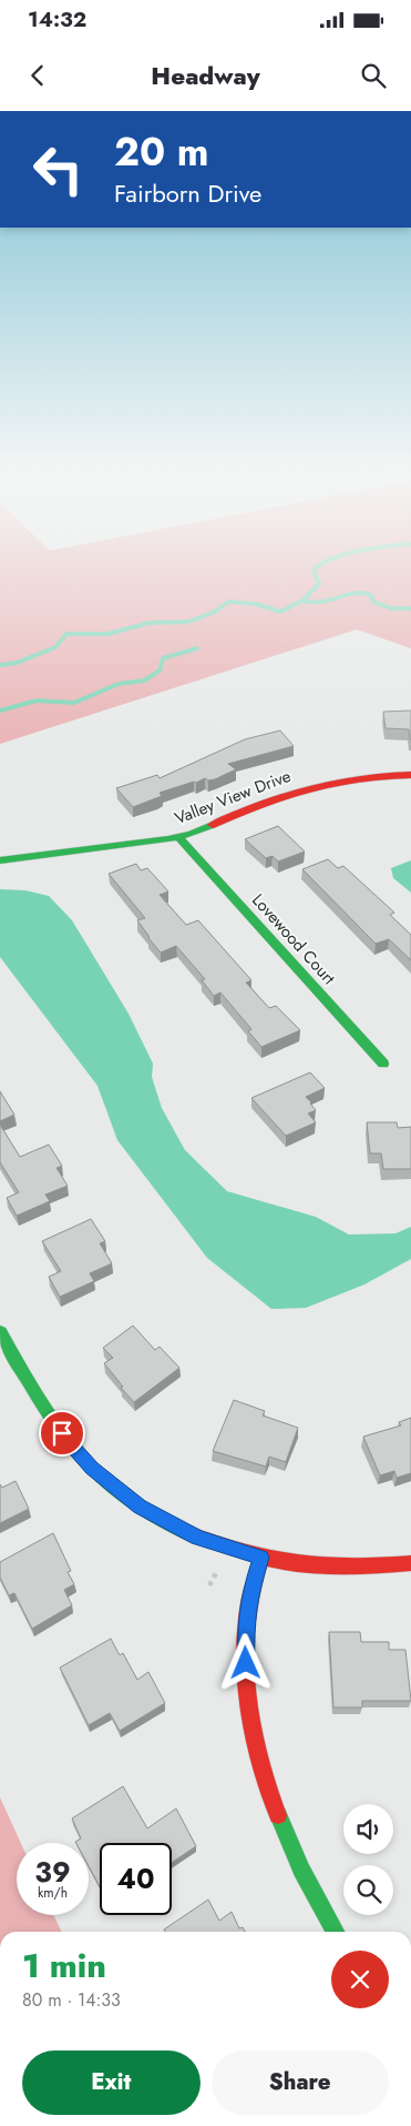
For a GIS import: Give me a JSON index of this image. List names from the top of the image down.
{
  "streets": {
    "street": ["Valley View Drive", "Lovewood Court"]
  },
  "crossings": [
    ["Valley View Drive", "Lovewood Court"]
  ],
  "page": {
    "status": "14:32",
    "header": "Headway",
    "turn": ["20 m", "Fairborn Drive"],
    "speed": "39 km/h",
    "limit": "40",
    "heading": ["1 min", "80 m · 14:33"],
    "buttons": ["Exit", "Share"]
  }
}
